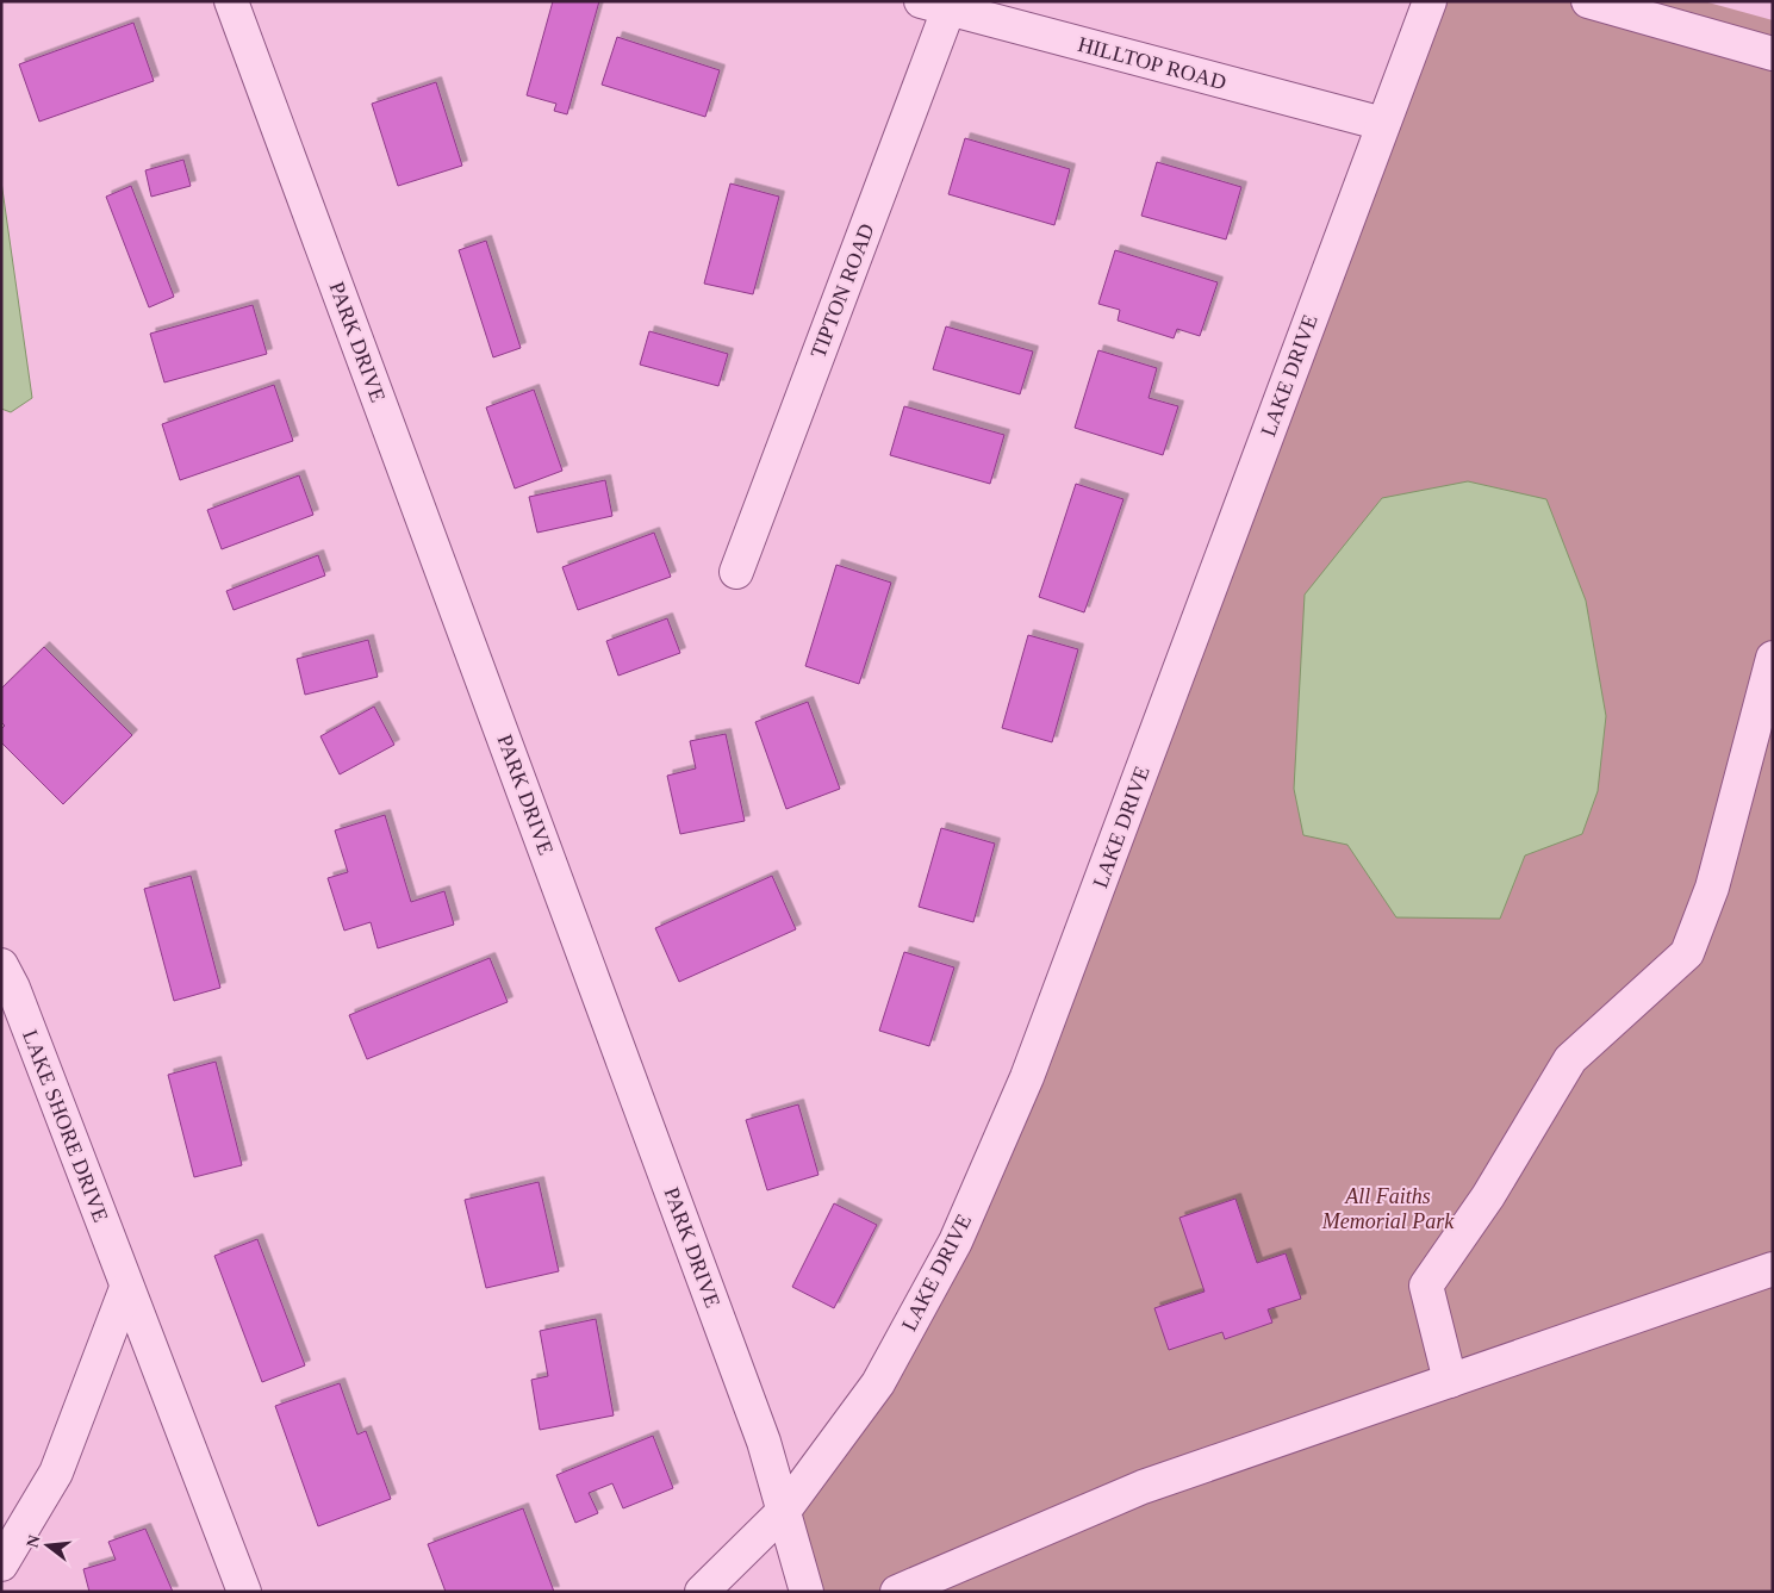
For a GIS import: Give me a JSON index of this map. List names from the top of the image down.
{
  "streets": {
    "street": [
      "HILLTOP ROAD",
      "TIPTON ROAD",
      "PARK DRIVE",
      "LAKE DRIVE",
      "LAKE SHORE DRIVE"
    ]
  },
  "crossings": [
    ["HILLTOP ROAD", "TIPTON ROAD"],
    ["HILLTOP ROAD", "LAKE DRIVE"],
    ["PARK DRIVE", "LAKE DRIVE"]
  ],
  "parks": ["All Faiths Memorial Park"],
  "north": "left"
}
